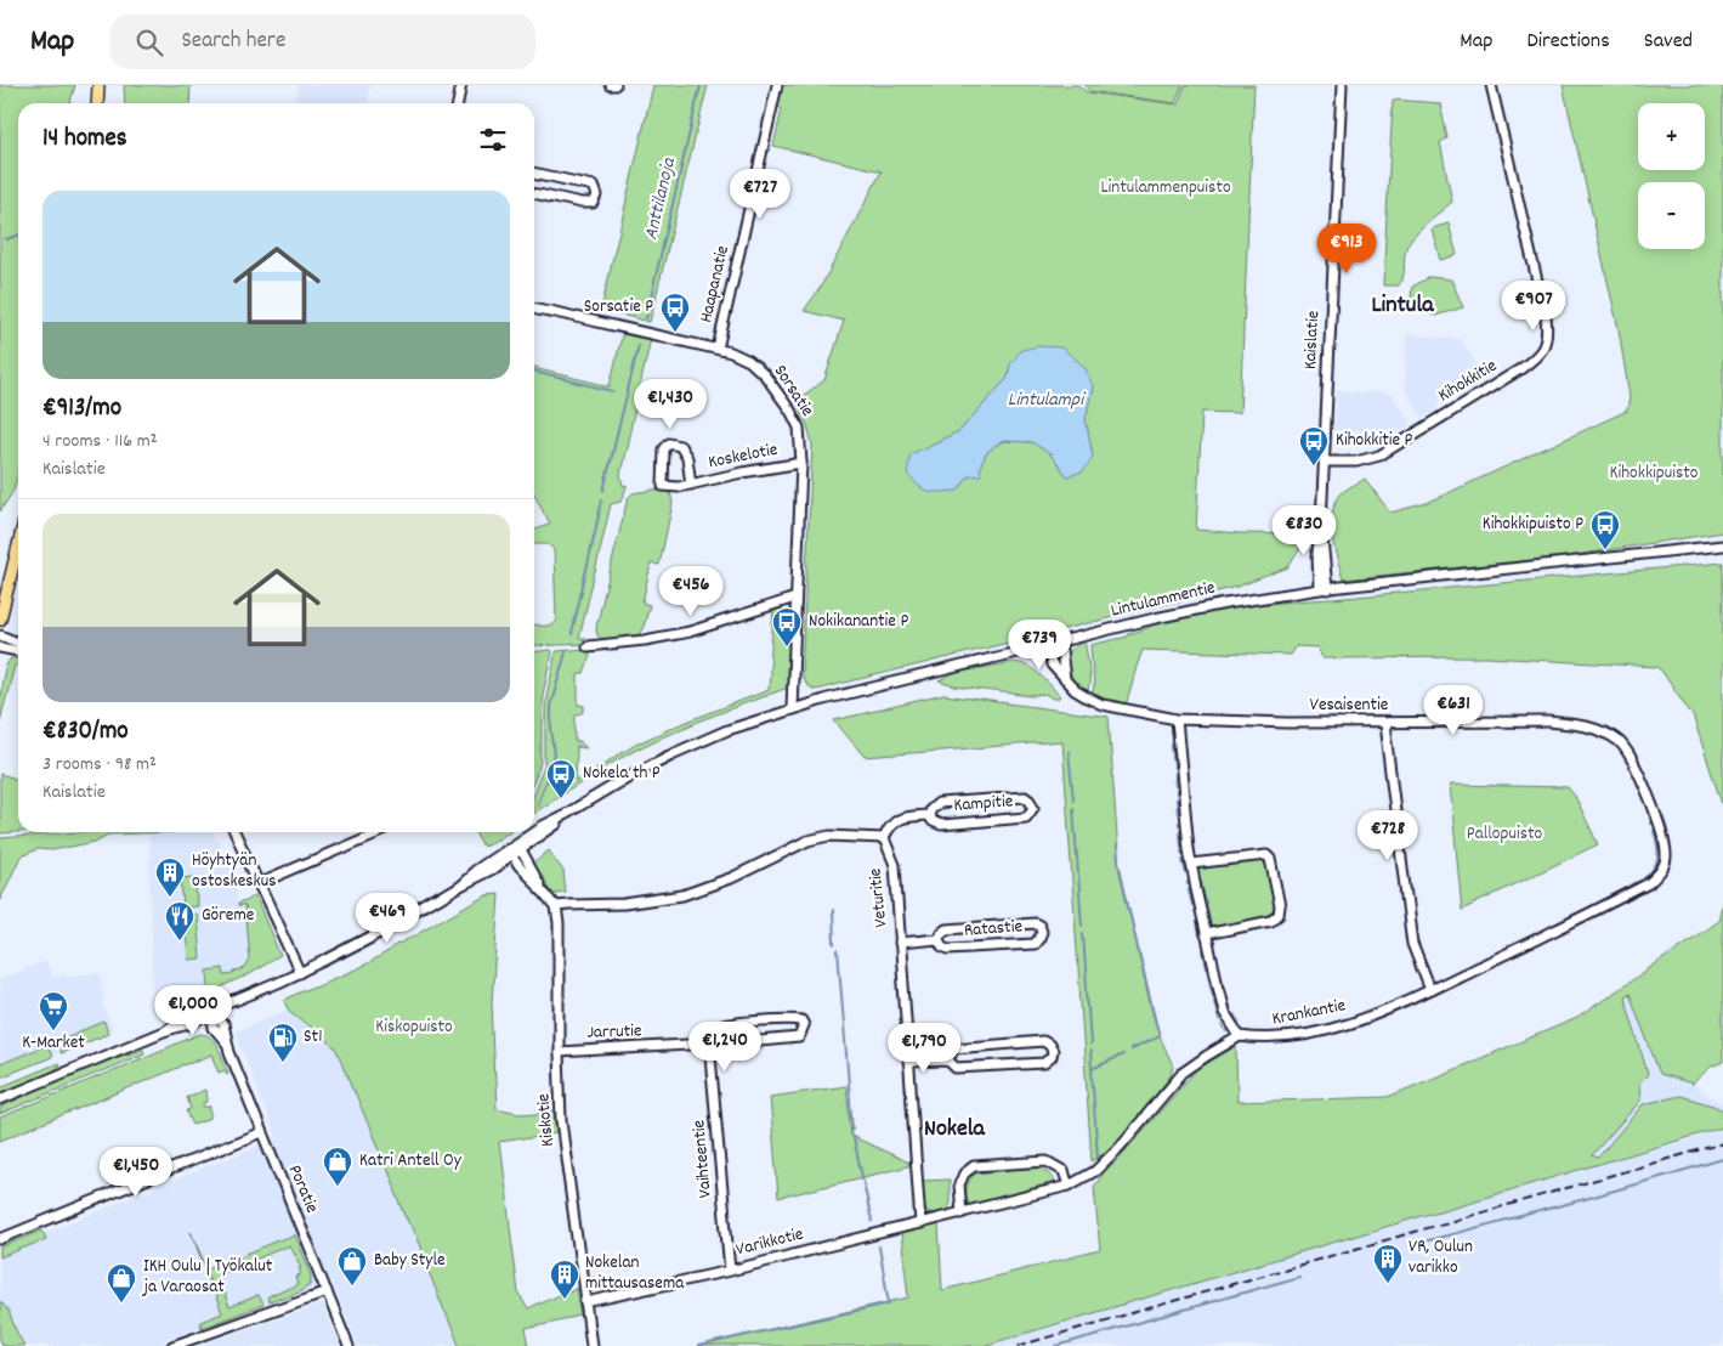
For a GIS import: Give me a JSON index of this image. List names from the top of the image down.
{
  "streets": {
    "street": [
      "Haapanatie",
      "Kaislatie",
      "Kihokkitie",
      "Sorsatie",
      "Koskelotie",
      "Lintulammentie",
      "Vesaisentie",
      "Kampitie",
      "Veturitie",
      "Ratastie",
      "Krankantie",
      "Jarrutie",
      "Kiskotie",
      "Vaihteentie",
      "Poratie",
      "Varikkotie"
    ]
  },
  "crossings": [
    ["Haapanatie", "Sorsatie"],
    ["Kaislatie", "Kihokkitie"],
    ["Kaislatie", "Lintulammentie"],
    ["Sorsatie", "Koskelotie"],
    ["Sorsatie", "Lintulammentie"],
    ["Lintulammentie", "Vesaisentie"],
    ["Lintulammentie", "Poratie"],
    ["Vesaisentie", "Krankantie"],
    ["Kampitie", "Veturitie"],
    ["Veturitie", "Ratastie"],
    ["Veturitie", "Varikkotie"],
    ["Krankantie", "Varikkotie"],
    ["Jarrutie", "Kiskotie"],
    ["Jarrutie", "Vaihteentie"],
    ["Kiskotie", "Varikkotie"],
    ["Vaihteentie", "Varikkotie"]
  ],
  "districts": ["Lintula", "Nokela"],
  "water": ["Anttilanoja", "Lintulampi"],
  "parks": [
    "Lintulammenpuisto",
    "Kihokkipuisto",
    "Pallopuisto",
    "Kiskopuisto"
  ],
  "places": {
    "bus stop": [
      "Sorsatie P",
      "Kihokkitie P",
      "Kihokkipuisto P",
      "Nokikanantie P",
      "Nokela th P"
    ],
    "building": ["Höyhtyän ostoskeskus", "VR, Oulun varikko", "Nokelan mittausasema"],
    "restaurant": ["Göreme"],
    "supermarket": ["K-Market"],
    "fuel station": ["St1"],
    "shop": ["Katri Antell Oy", "Baby Style", "IKH Oulu | Työkalut ja Varaosat"]
  },
  "page": {
    "header": "Map",
    "search": "Search here",
    "nav": ["Map", "Directions", "Saved"],
    "map_buttons": ["+", "−"],
    "heading": "14 homes",
    "price": [
      "€727",
      "€913",
      "€907",
      "€1,430",
      "€830",
      "€456",
      "€739",
      "€631",
      "€728",
      "€469",
      "€1,000",
      "€1,240",
      "€1,790",
      "€1,450"
    ],
    "list": [
      {
        "name": "€913/mo",
        "note": "4 rooms · 116 m² · Kaislatie"
      },
      {
        "name": "€830/mo",
        "note": "3 rooms · 98 m² · Kaislatie"
      }
    ]
  }
}
